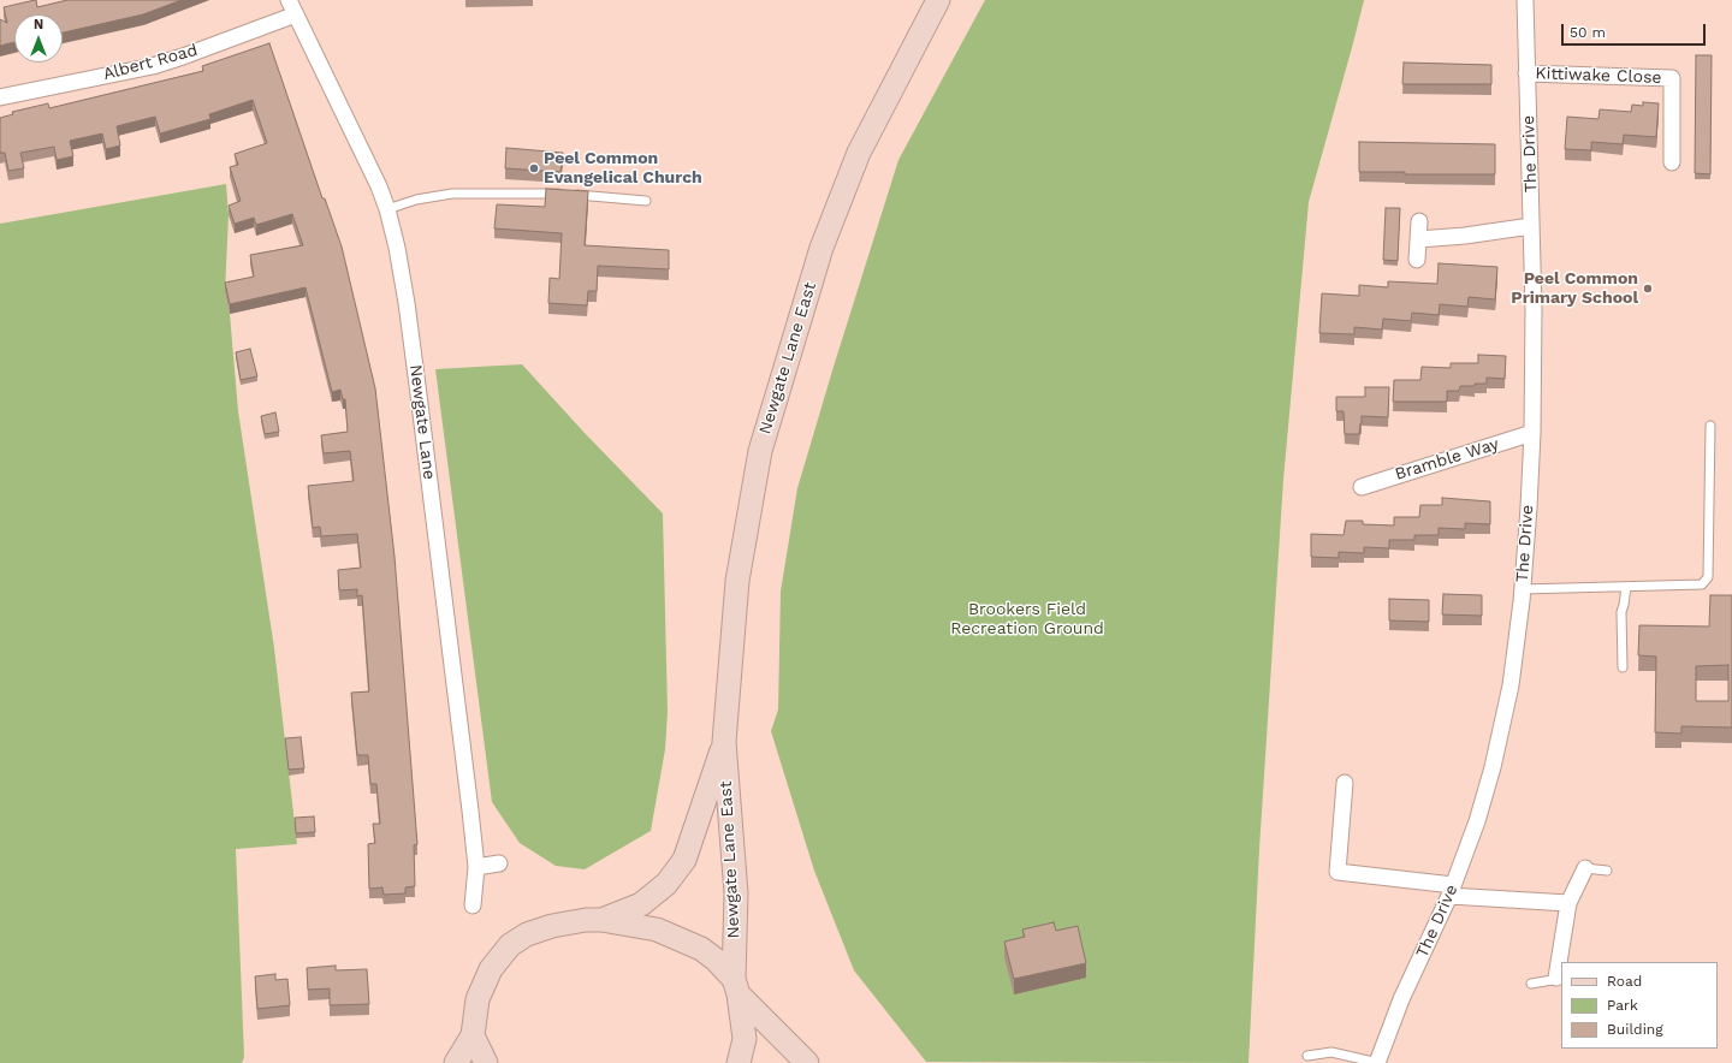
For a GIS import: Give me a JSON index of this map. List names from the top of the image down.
{
  "streets": {
    "main road": ["Newgate Lane East"],
    "street": [
      "Albert Road",
      "Kittiwake Close",
      "The Drive",
      "Newgate Lane",
      "Bramble Way"
    ]
  },
  "crossings": [
    ["Albert Road", "Newgate Lane"],
    ["Kittiwake Close", "The Drive"],
    ["The Drive", "Bramble Way"]
  ],
  "parks": ["Brookers Field Recreation Ground"],
  "places": ["Peel Common Evangelical Church", "Peel Common Primary School"],
  "legend": ["Road", "Park", "Building"],
  "scale_bar": "50 m",
  "north": "top"
}
